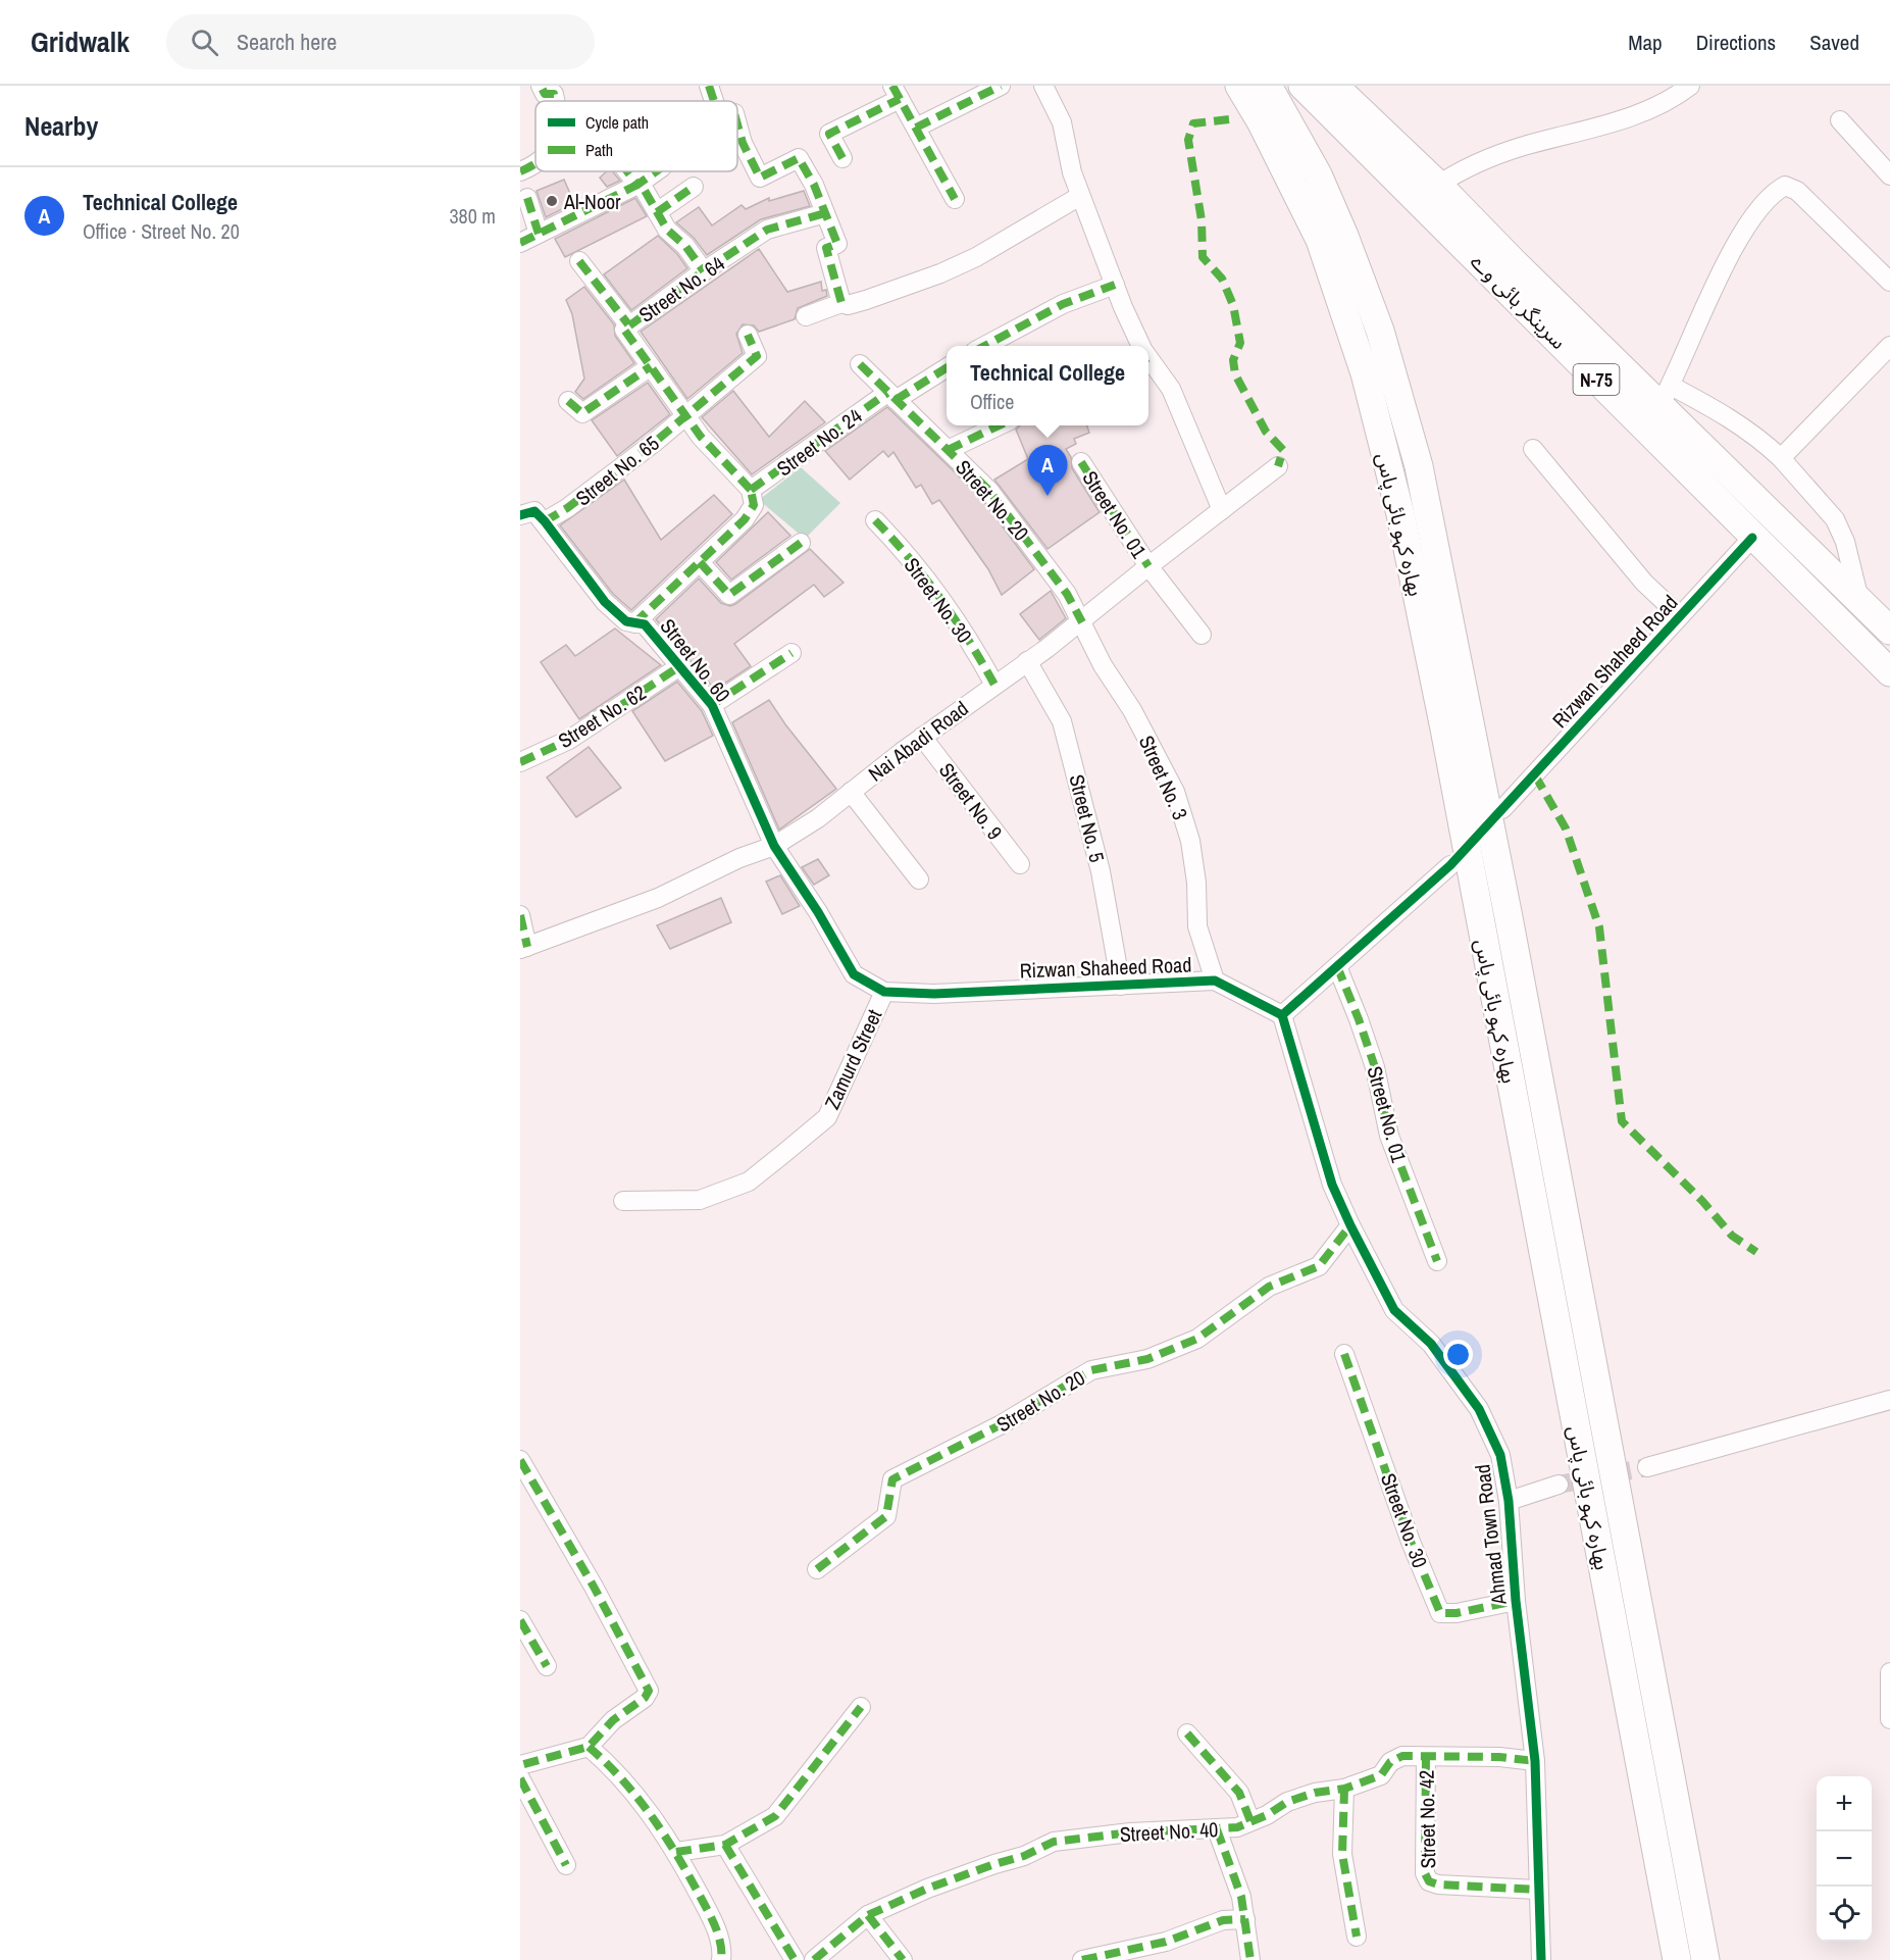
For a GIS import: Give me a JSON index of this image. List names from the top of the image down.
{
  "streets": {
    "highway": ["سرینگر ہائی وے", "N-75", "بھارہ کہو بائی پاس"],
    "street": [
      "Street No. 64",
      "Street No. 24",
      "Street No. 65",
      "Street No. 20",
      "Street No. 01",
      "Street No. 30",
      "Street No. 60",
      "Rizwan Shaheed Road",
      "Street No. 62",
      "Nai Abadi Road",
      "Street No. 3",
      "Street No. 9",
      "Street No. 5",
      "Zamurd Street",
      "Ahmad Town Road",
      "Street No. 42",
      "Street No. 40"
    ]
  },
  "crossings": [
    ["Street No. 64", "Street No. 24"],
    ["Street No. 64", "Street No. 65"],
    ["سرینگر ہائی وے", "Rizwan Shaheed Road"],
    ["Street No. 24", "Street No. 20"],
    ["Street No. 65", "Street No. 60"],
    ["Street No. 20", "Nai Abadi Road"],
    ["Street No. 20", "Street No. 3"],
    ["Street No. 20", "Ahmad Town Road"],
    ["Street No. 01", "Nai Abadi Road"],
    ["Street No. 30", "Nai Abadi Road"],
    ["Street No. 30", "Ahmad Town Road"],
    ["Street No. 60", "Rizwan Shaheed Road"],
    ["Street No. 60", "Street No. 62"],
    ["Street No. 60", "Nai Abadi Road"],
    ["Rizwan Shaheed Road", "Nai Abadi Road"],
    ["Rizwan Shaheed Road", "Street No. 3"],
    ["Rizwan Shaheed Road", "Street No. 5"],
    ["Rizwan Shaheed Road", "Zamurd Street"],
    ["Rizwan Shaheed Road", "Ahmad Town Road"],
    ["Nai Abadi Road", "Street No. 3"],
    ["Nai Abadi Road", "Street No. 9"],
    ["Nai Abadi Road", "Street No. 5"],
    ["Ahmad Town Road", "Street No. 42"],
    ["Ahmad Town Road", "Street No. 40"],
    ["Street No. 42", "Street No. 40"]
  ],
  "places": ["Al-Noor"],
  "legend": ["Cycle path", "Path"],
  "page": {
    "header": "Gridwalk",
    "search": "Search here",
    "nav": ["Map", "Directions", "Saved"],
    "heading": "Nearby",
    "list": [
      {
        "mark": "A",
        "name": "Technical College",
        "note": "Office · Street No. 20",
        "value": "380 m"
      }
    ],
    "popup": ["Technical College", "Office"],
    "pins": "A",
    "map_buttons": ["+", "−"]
  }
}
